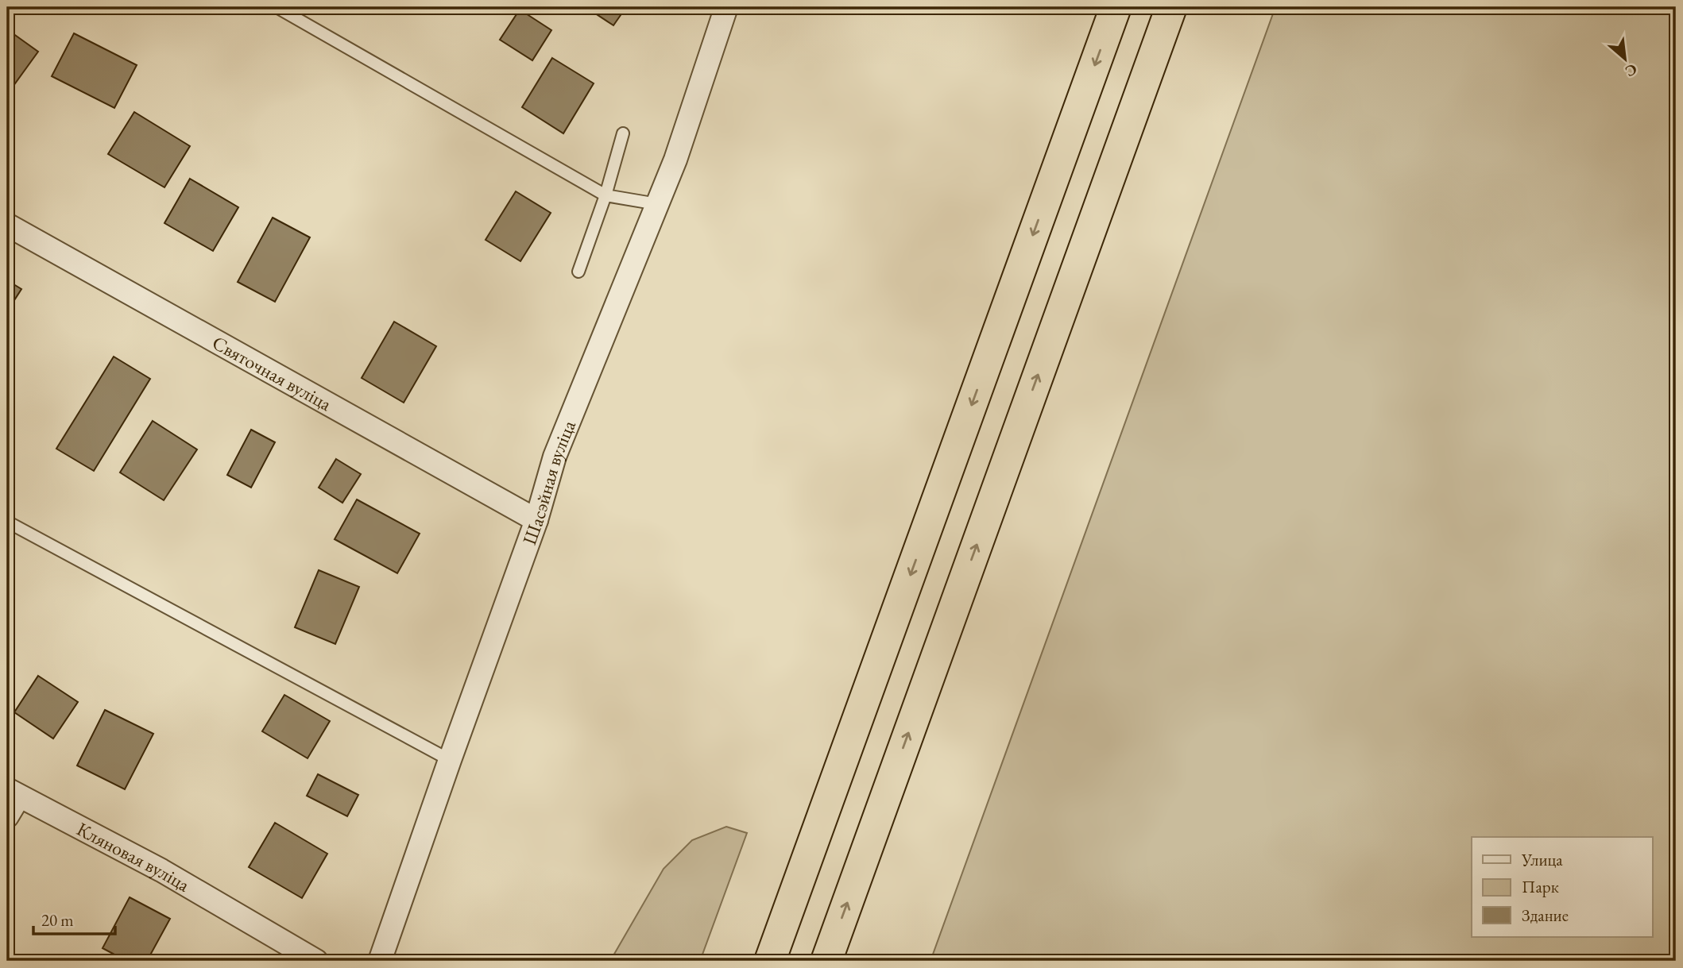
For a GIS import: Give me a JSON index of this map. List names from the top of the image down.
{
  "streets": {
    "street": ["Святочная вуліца", "Шасэйная вуліца", "Кляновая вуліца"]
  },
  "crossings": [
    ["Святочная вуліца", "Шасэйная вуліца"]
  ],
  "legend": ["Улица", "Парк", "Здание"],
  "scale_bar": "20 m",
  "north": "bottom right"
}
